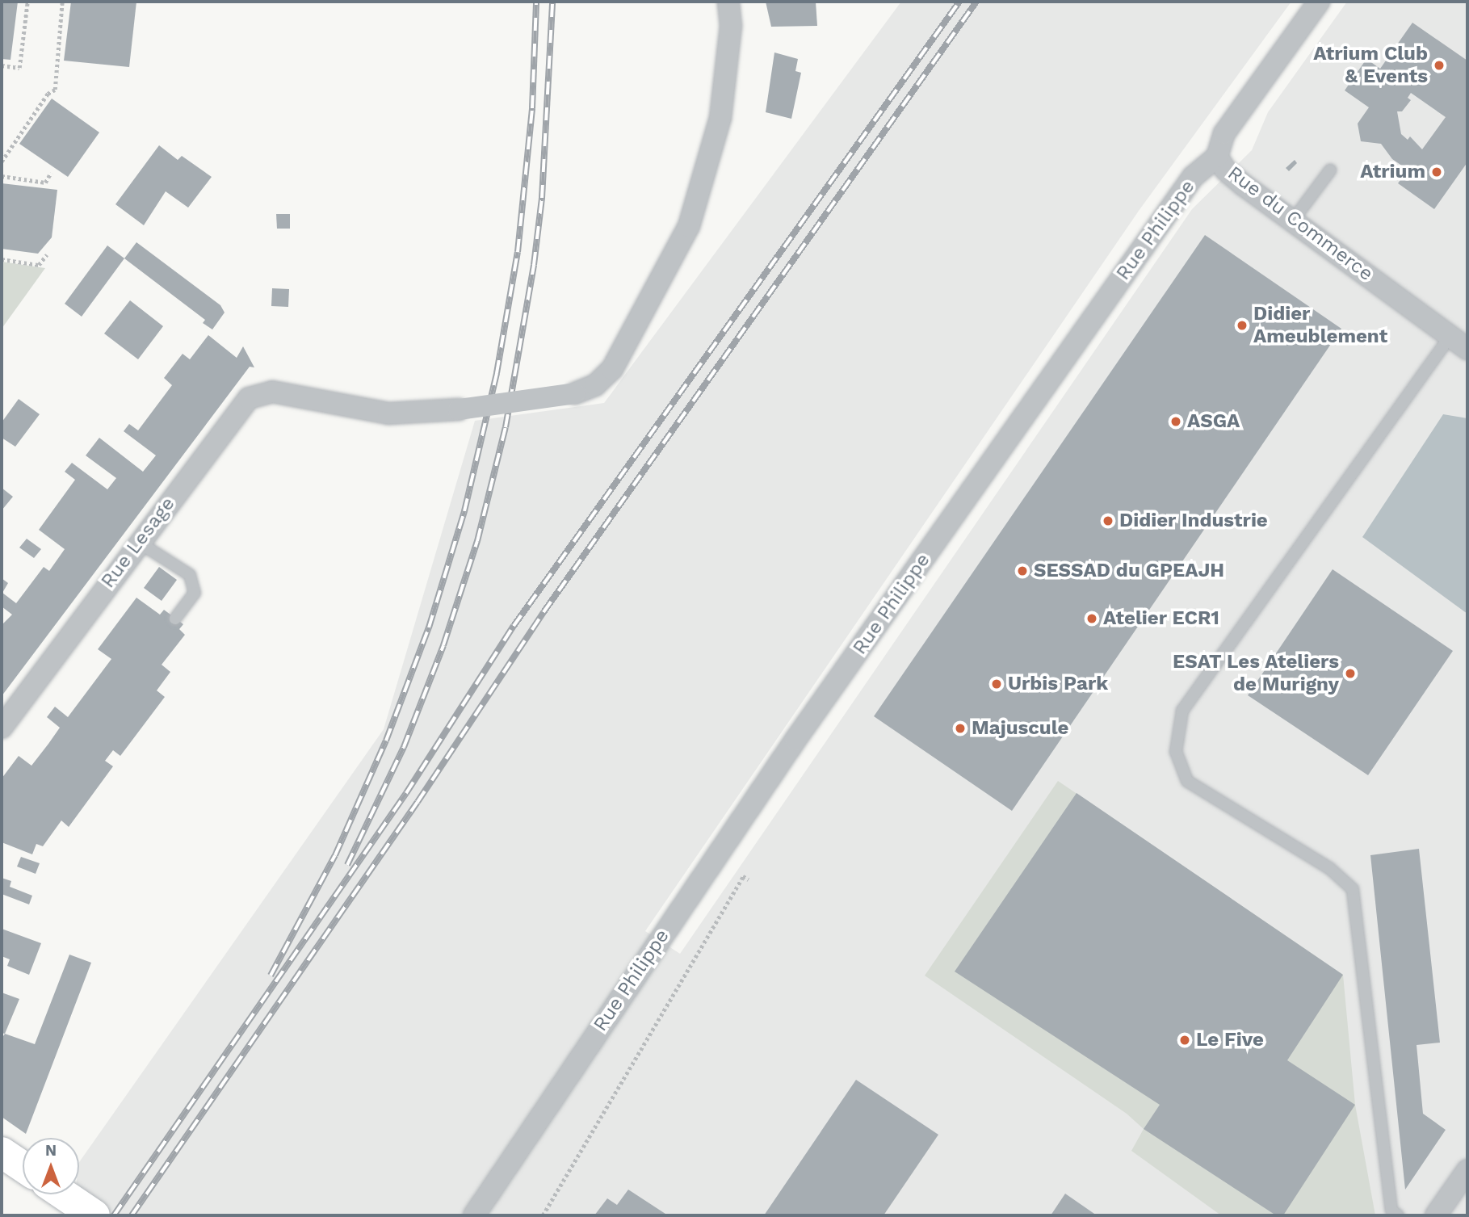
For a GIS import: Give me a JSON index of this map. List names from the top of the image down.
{
  "streets": {
    "street": ["Rue du Commerce", "Rue Philippe", "Rue Lesage"]
  },
  "crossings": [
    ["Rue du Commerce", "Rue Philippe"]
  ],
  "places": [
    "Atrium Club & Events",
    "Atrium",
    "Didier Ameublement",
    "ASGA",
    "Didier Industrie",
    "SESSAD du GPEAJH",
    "Atelier ECR1",
    "ESAT Les Ateliers de Murigny",
    "Urbis Park",
    "Majuscule",
    "Le Five"
  ],
  "north": "top"
}
